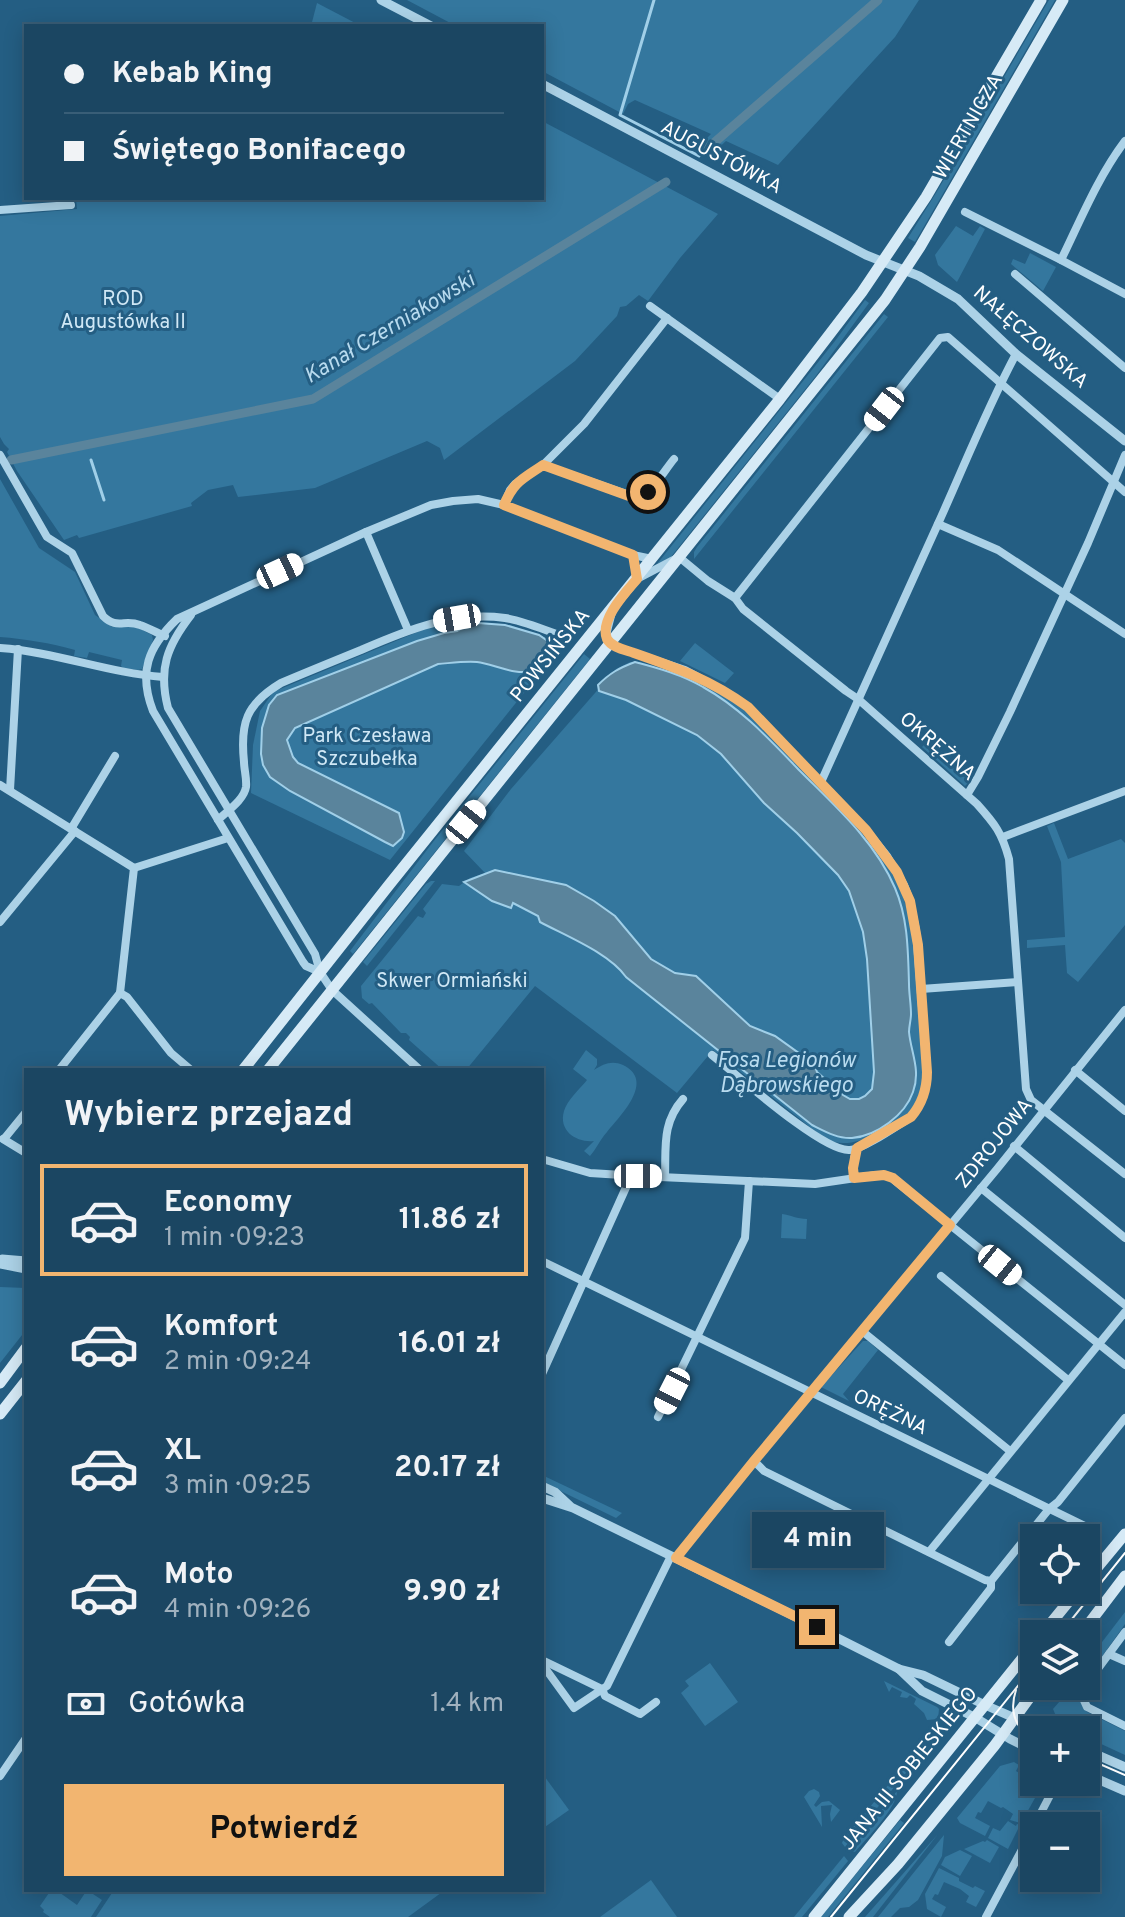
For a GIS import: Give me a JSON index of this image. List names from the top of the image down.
{
  "streets": {
    "main road": ["WIERTNICZA", "POWSIŃSKA", "JANA III SOBIESKIEGO"],
    "street": [
      "AUGUSTÓWKA",
      "NAŁĘCZOWSKA",
      "OKRĘŻNA",
      "ZDROJOWA",
      "ORĘŻNA"
    ]
  },
  "crossings": [
    ["WIERTNICZA", "AUGUSTÓWKA"],
    ["WIERTNICZA", "NAŁĘCZOWSKA"],
    ["WIERTNICZA", "POWSIŃSKA"],
    ["AUGUSTÓWKA", "NAŁĘCZOWSKA"],
    ["AUGUSTÓWKA", "POWSIŃSKA"],
    ["NAŁĘCZOWSKA", "POWSIŃSKA"],
    ["POWSIŃSKA", "OKRĘŻNA"],
    ["OKRĘŻNA", "ZDROJOWA"],
    ["ZDROJOWA", "ORĘŻNA"]
  ],
  "water": ["Kanał Czerniakowski", "Fosa Legionów Dąbrowskiego"],
  "parks": ["ROD Augustówka II", "Park Czesława Szczubełka", "Skwer Ormiański"],
  "page": {
    "banner": ["Kebab King", "Świętego Bonifacego"],
    "heading": "Wybierz przejazd",
    "list": [
      {
        "name": "Economy",
        "note": "1 min · 09:23",
        "value": "11.86 zł"
      },
      {
        "name": "Komfort",
        "note": "2 min · 09:24",
        "value": "16.01 zł"
      },
      {
        "name": "XL",
        "note": "3 min · 09:25",
        "value": "20.17 zł"
      },
      {
        "name": "Moto",
        "note": "4 min · 09:26",
        "value": "9.90 zł"
      }
    ],
    "bubble": "4 min",
    "map_buttons": ["+", "−"],
    "pay": ["Gotówka", "1.4 km"],
    "buttons": "Potwierdź"
  }
}
